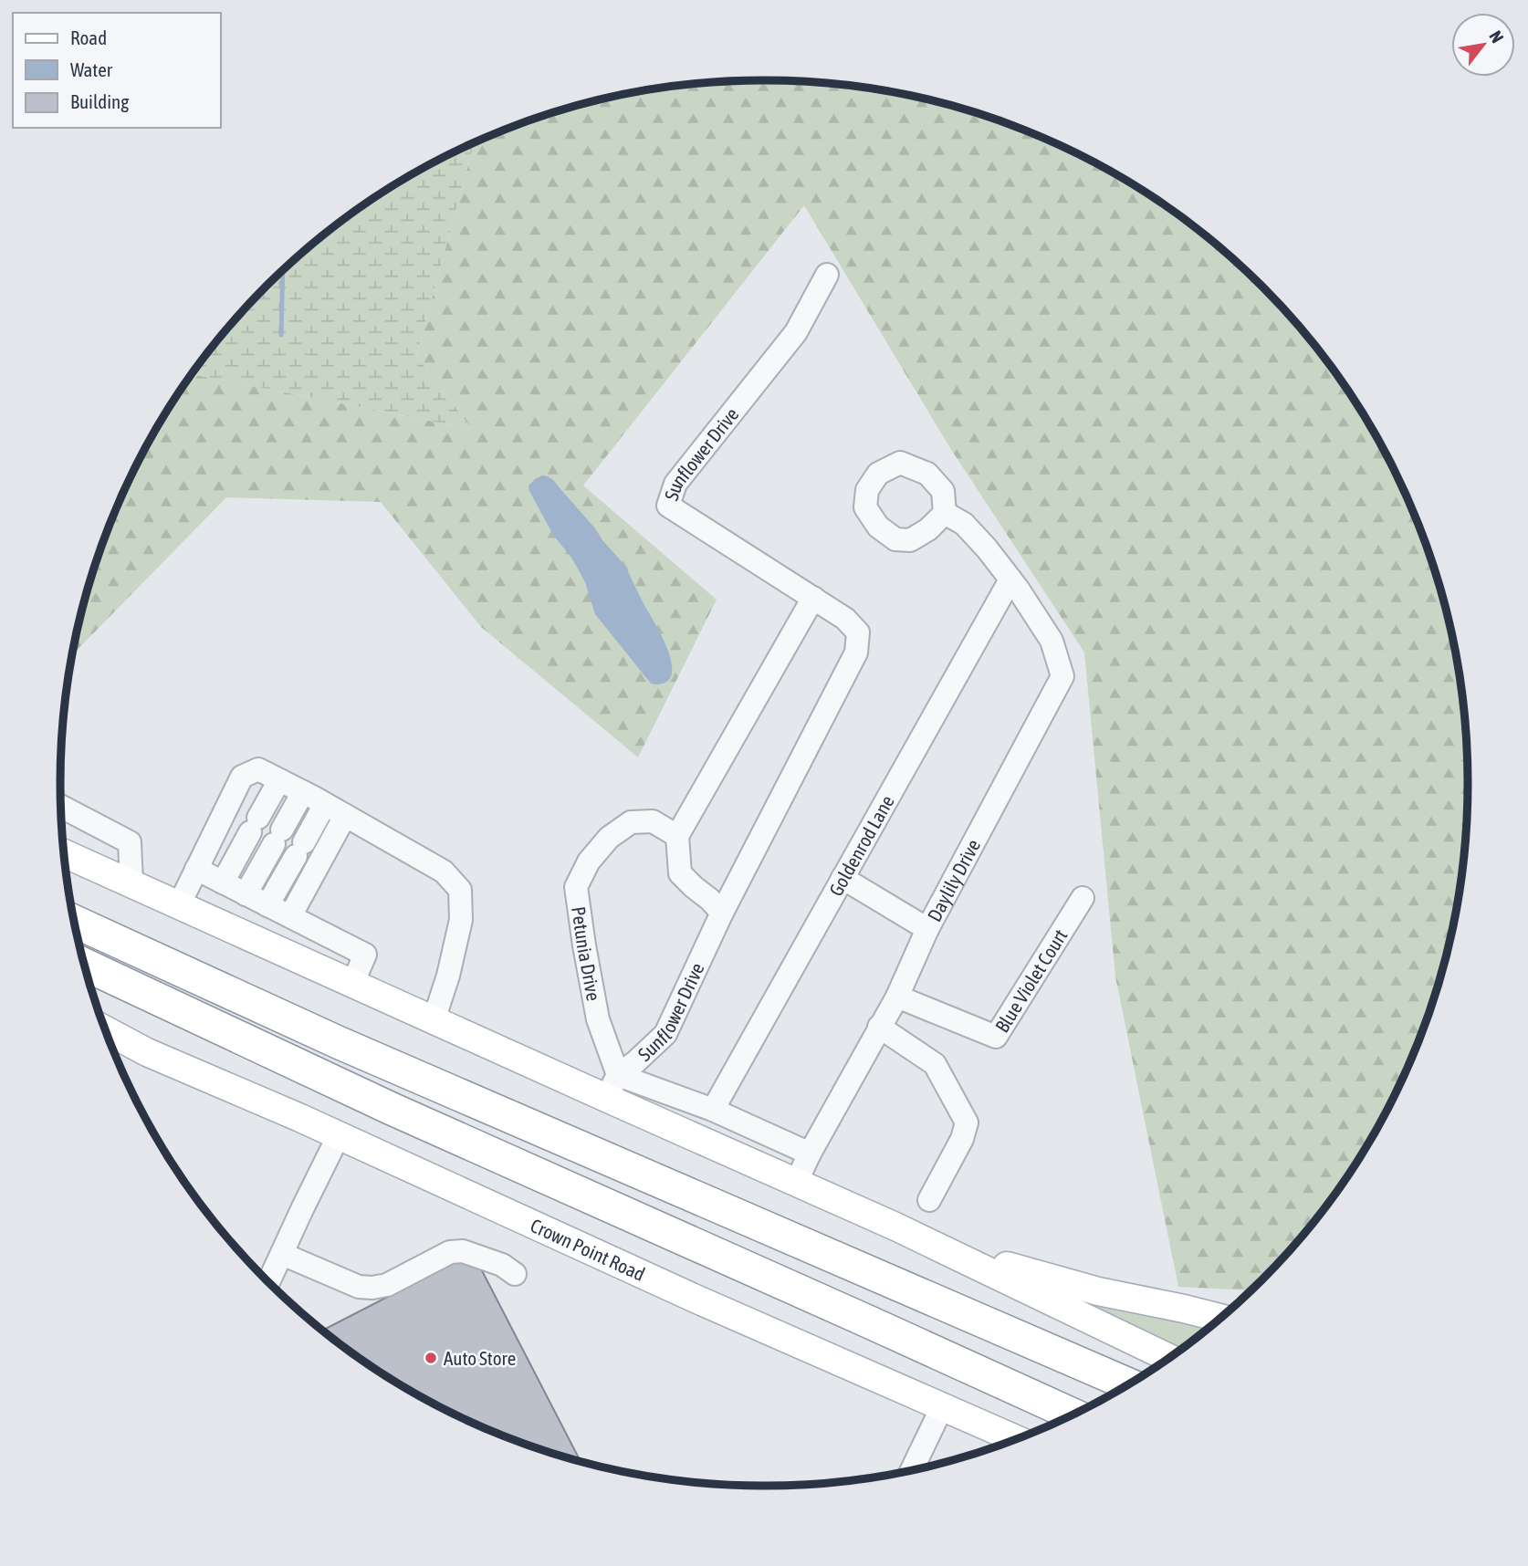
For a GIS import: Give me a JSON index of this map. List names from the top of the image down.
{
  "streets": {
    "main road": ["Crown Point Road"],
    "street": [
      "Sunflower Drive",
      "Goldenrod Lane",
      "Daylily Drive",
      "Petunia Drive",
      "Blue Violet Court"
    ]
  },
  "crossings": [
    ["Sunflower Drive", "Petunia Drive"],
    ["Goldenrod Lane", "Daylily Drive"],
    ["Daylily Drive", "Blue Violet Court"]
  ],
  "places": ["Auto Store"],
  "legend": ["Road", "Water", "Building"],
  "north": "top right"
}
